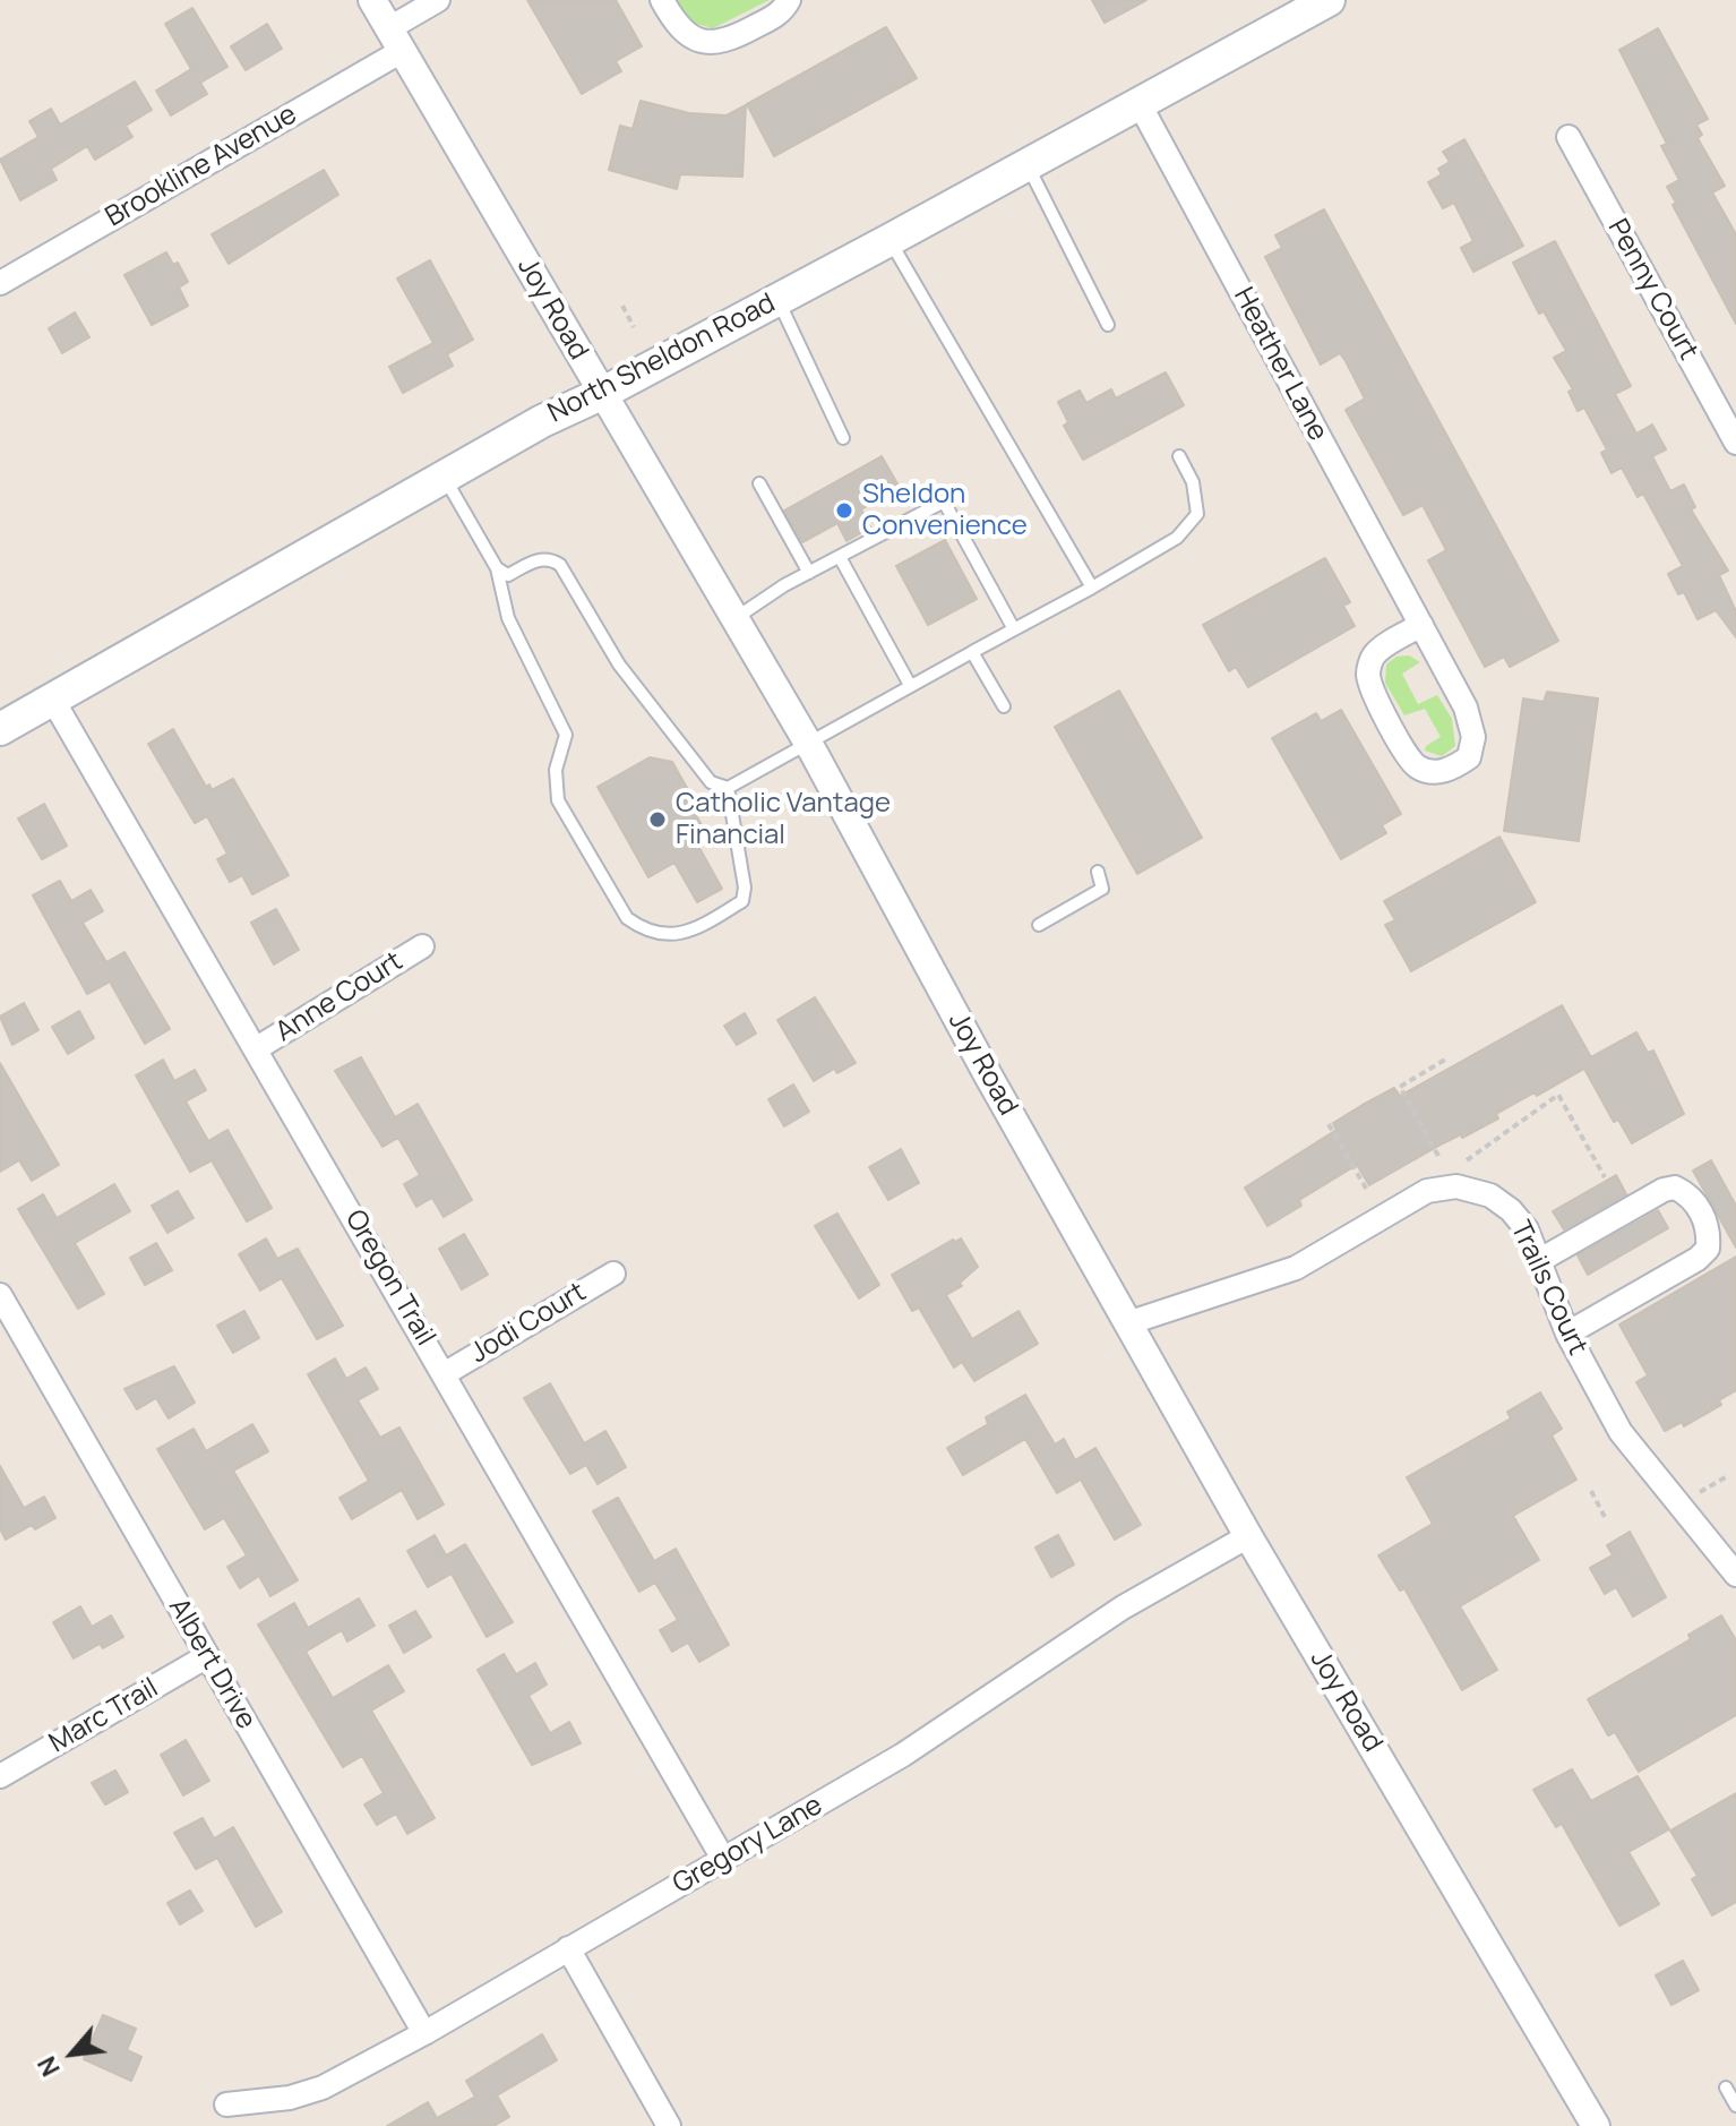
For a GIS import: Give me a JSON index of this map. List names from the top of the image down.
{
  "streets": {
    "main road": ["North Sheldon Road"],
    "street": [
      "Brookline Avenue",
      "Penny Court",
      "Joy Road",
      "Heather Lane",
      "Anne Court",
      "Oregon Trail",
      "Trails Court",
      "Jodi Court",
      "Albert Drive",
      "Marc Trail",
      "Gregory Lane"
    ]
  },
  "crossings": [
    ["Brookline Avenue", "Joy Road"],
    ["Joy Road", "North Sheldon Road"],
    ["Joy Road", "Trails Court"],
    ["Joy Road", "Gregory Lane"],
    ["North Sheldon Road", "Heather Lane"],
    ["North Sheldon Road", "Oregon Trail"],
    ["Anne Court", "Oregon Trail"],
    ["Oregon Trail", "Jodi Court"],
    ["Oregon Trail", "Gregory Lane"],
    ["Albert Drive", "Marc Trail"],
    ["Albert Drive", "Gregory Lane"]
  ],
  "places": ["Sheldon Convenience", "Catholic Vantage Financial"],
  "north": "bottom left"
}
